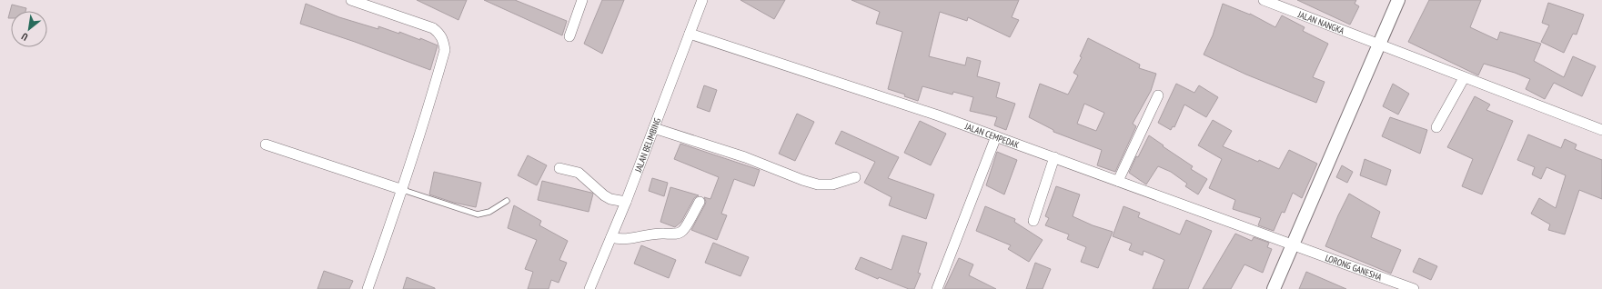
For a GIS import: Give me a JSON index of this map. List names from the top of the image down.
{
  "streets": {
    "street": [
      "JALAN NANGKA",
      "JALAN CEMPEDAK",
      "JALAN BELIMBING",
      "LORONG GANESHA"
    ]
  },
  "crossings": [
    ["JALAN CEMPEDAK", "JALAN BELIMBING"],
    ["JALAN CEMPEDAK", "LORONG GANESHA"]
  ],
  "north": "bottom left"
}
